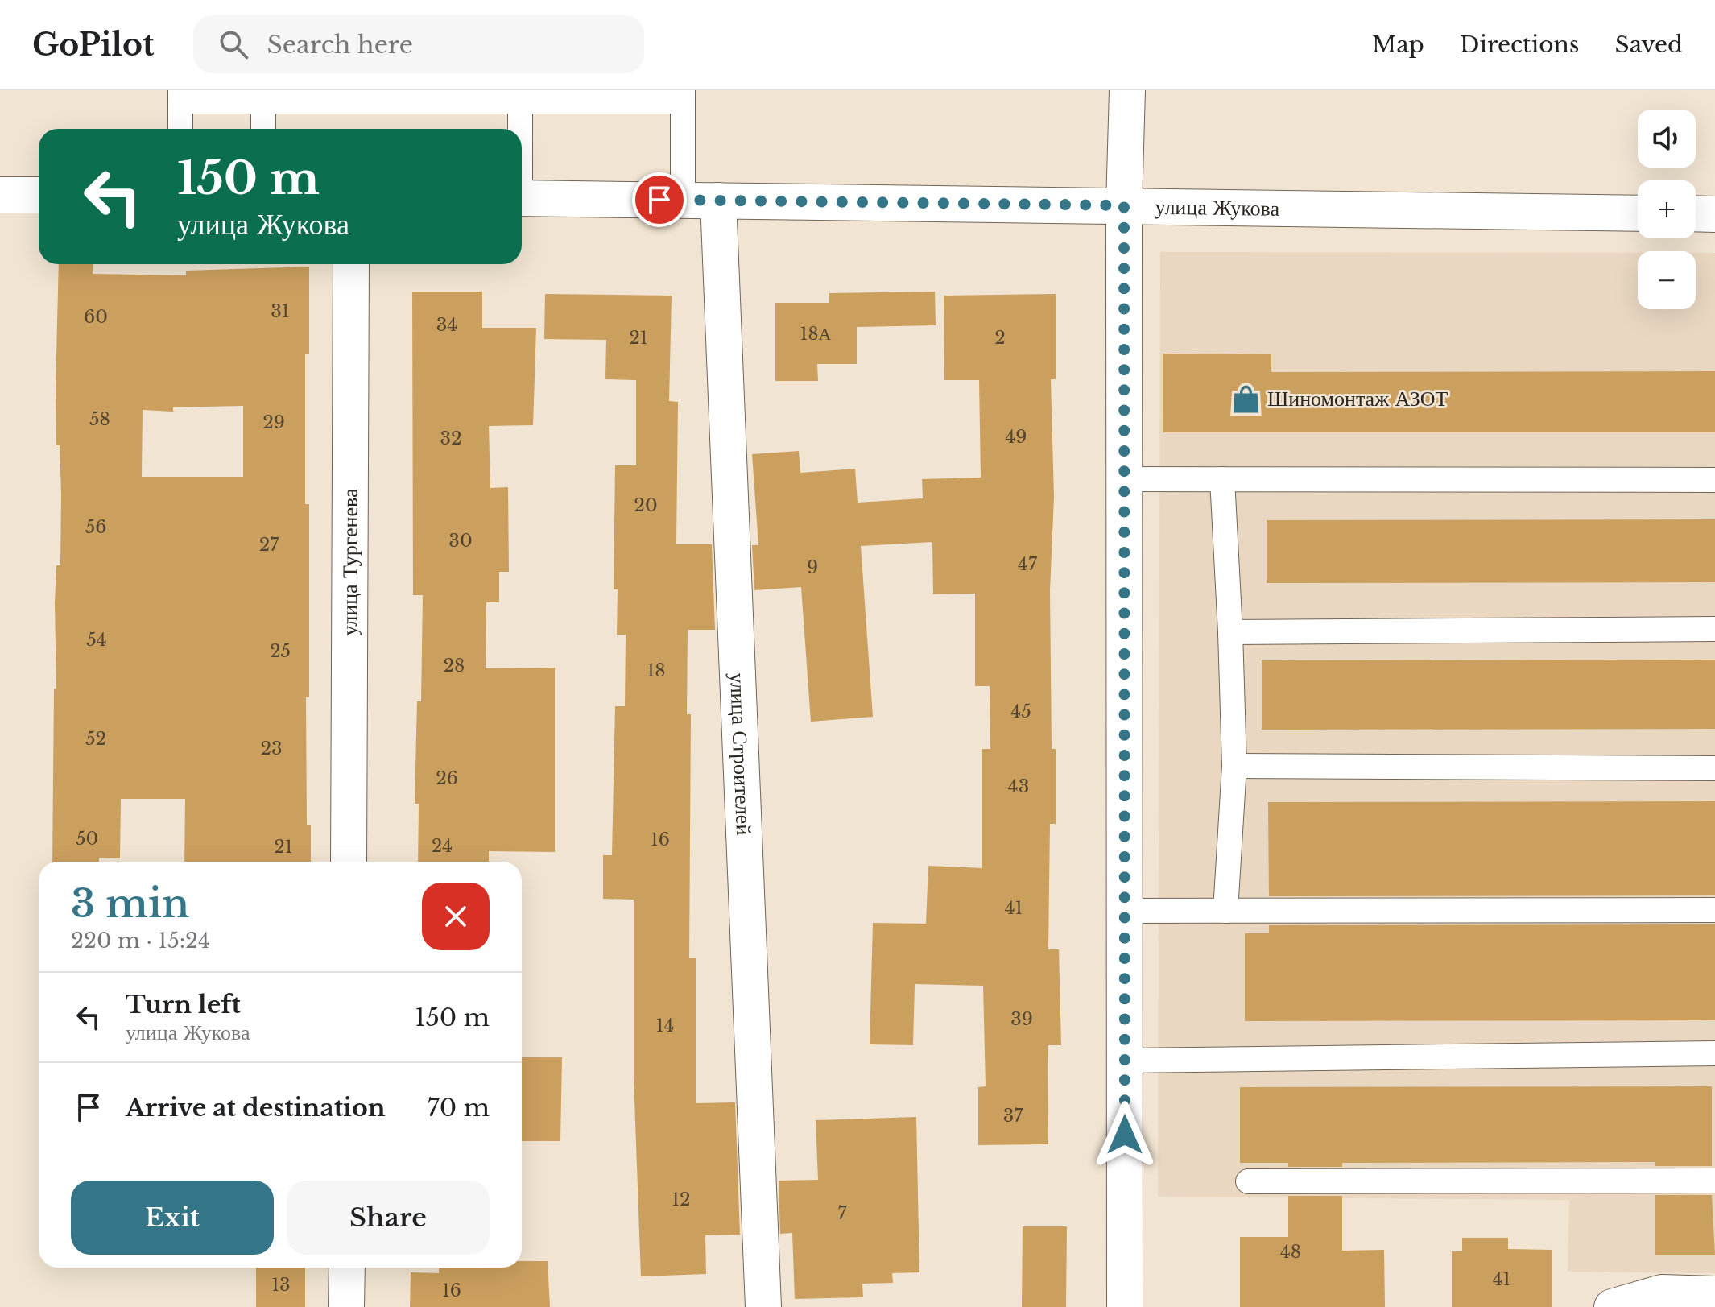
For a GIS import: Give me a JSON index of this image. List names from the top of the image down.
{
  "streets": {
    "street": ["улица Жукова", "улица Тургенева", "улица Строителей"]
  },
  "crossings": [
    ["улица Жукова", "улица Строителей"]
  ],
  "places": {
    "shop": ["Шиномонтаж АЗОТ"]
  },
  "house_numbers": [
    "31",
    "60",
    "34",
    "18А",
    "21",
    "2",
    "58",
    "29",
    "49",
    "32",
    "20",
    "56",
    "30",
    "27",
    "47",
    "9",
    "54",
    "25",
    "28",
    "18",
    "45",
    "52",
    "23",
    "26",
    "43",
    "50",
    "16",
    "24",
    "21",
    "41",
    "39",
    "14",
    "37",
    "12",
    "7",
    "48",
    "41",
    "13",
    "16"
  ],
  "page": {
    "header": "GoPilot",
    "search": "Search here",
    "nav": ["Map", "Directions", "Saved"],
    "map_buttons": ["+", "−"],
    "turn": ["150 m", "улица Жукова"],
    "heading": ["3 min", "220 m · 15:24"],
    "list": [
      {
        "name": "Turn left",
        "note": "улица Жукова",
        "value": "150 m"
      },
      {
        "name": "Arrive at destination",
        "value": "70 m"
      }
    ],
    "buttons": ["Exit", "Share"]
  }
}
